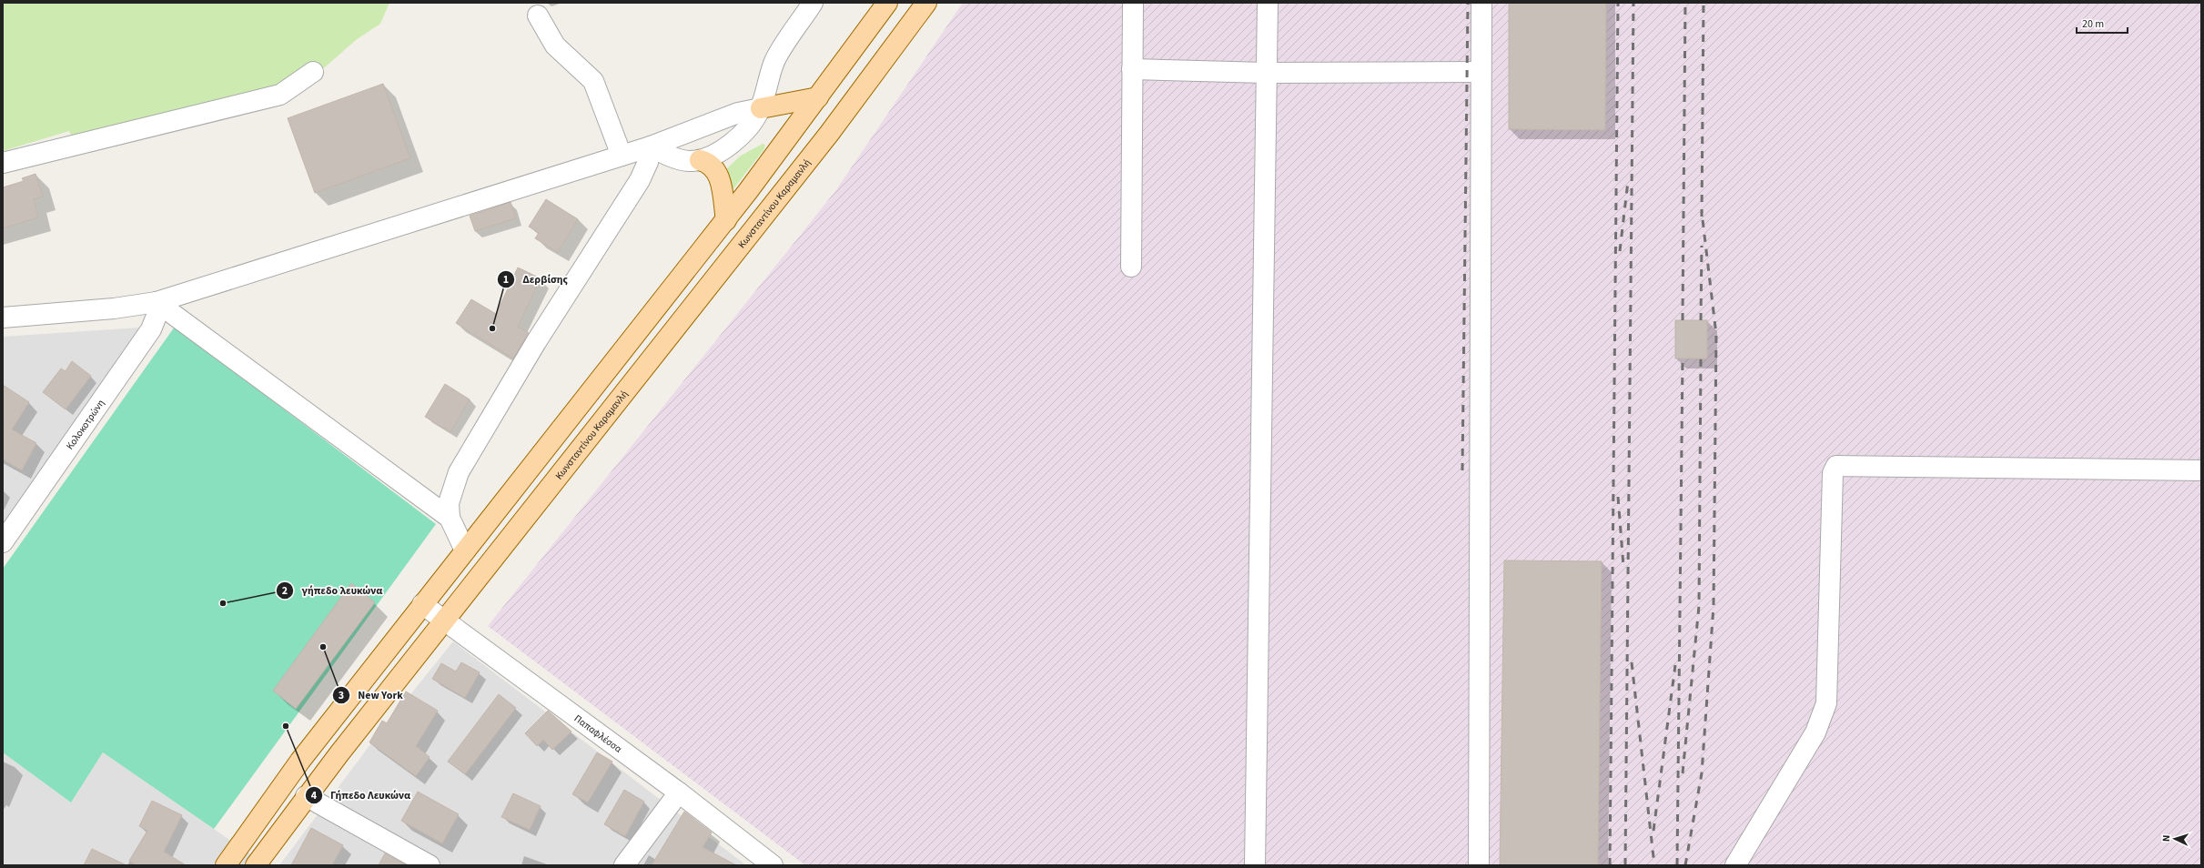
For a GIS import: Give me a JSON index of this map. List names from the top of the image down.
{
  "streets": {
    "main road": ["Κωνσταντίνου Καραμανλή"],
    "street": ["Κολοκοτρώνη", "Παπαφλέσσα"]
  },
  "crossings": [
    ["Κωνσταντίνου Καραμανλή", "Παπαφλέσσα"]
  ],
  "places": [
    "Δερβίσης",
    "γήπεδο λευκώνα",
    "New York",
    "Γήπεδο Λευκώνα"
  ],
  "scale_bar": "20 m",
  "north": "left"
}
